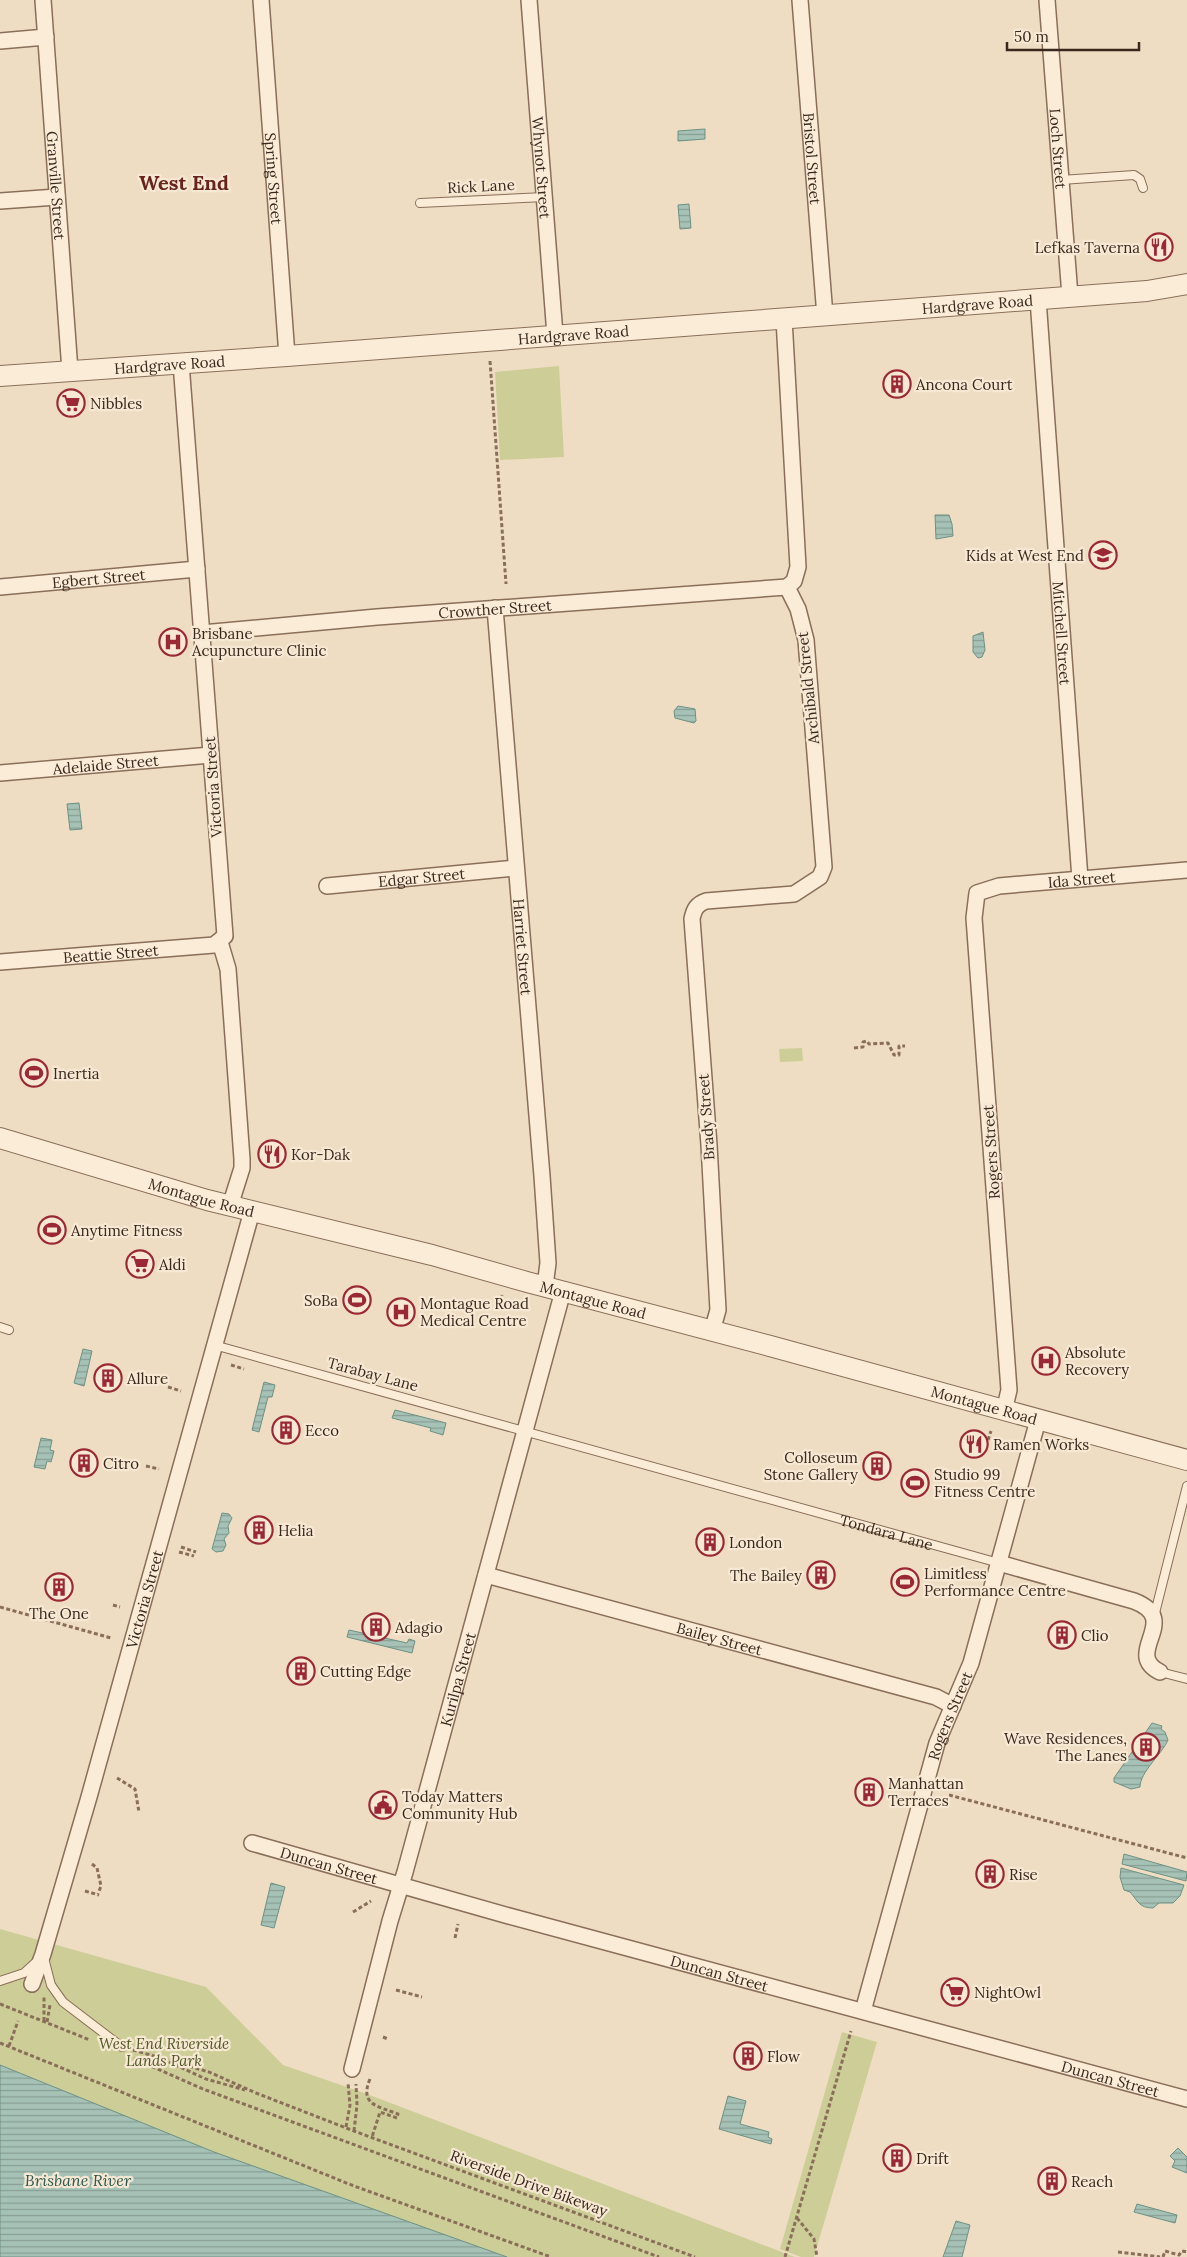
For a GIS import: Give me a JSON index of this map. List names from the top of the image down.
{
  "streets": {
    "street": [
      "Loch Street",
      "Bristol Street",
      "Whynot Street",
      "Spring Street",
      "Granville Street",
      "Hardgrave Road",
      "Egbert Street",
      "Crowther Street",
      "Mitchell Street",
      "Archibald Street",
      "Adelaide Street",
      "Victoria Street",
      "Edgar Street",
      "Ida Street",
      "Harriet Street",
      "Beattie Street",
      "Brady Street",
      "Rogers Street",
      "Montague Road",
      "Tondara Lane",
      "Bailey Street",
      "Kurilpa Street",
      "Duncan Street"
    ],
    "lane": ["Rick Lane", "Tarabay Lane"],
    "path": ["Riverside Drive Bikeway"]
  },
  "crossings": [
    ["Loch Street", "Hardgrave Road"],
    ["Bristol Street", "Hardgrave Road"],
    ["Whynot Street", "Rick Lane"],
    ["Whynot Street", "Hardgrave Road"],
    ["Spring Street", "Hardgrave Road"],
    ["Granville Street", "Hardgrave Road"],
    ["Hardgrave Road", "Mitchell Street"],
    ["Hardgrave Road", "Victoria Street"],
    ["Egbert Street", "Victoria Street"],
    ["Crowther Street", "Archibald Street"],
    ["Crowther Street", "Victoria Street"],
    ["Crowther Street", "Harriet Street"],
    ["Mitchell Street", "Ida Street"],
    ["Archibald Street", "Brady Street"],
    ["Adelaide Street", "Victoria Street"],
    ["Victoria Street", "Beattie Street"],
    ["Victoria Street", "Montague Road"],
    ["Victoria Street", "Tarabay Lane"],
    ["Edgar Street", "Harriet Street"],
    ["Ida Street", "Rogers Street"],
    ["Harriet Street", "Montague Road"],
    ["Harriet Street", "Kurilpa Street"],
    ["Brady Street", "Montague Road"],
    ["Rogers Street", "Montague Road"],
    ["Rogers Street", "Tondara Lane"],
    ["Rogers Street", "Bailey Street"],
    ["Rogers Street", "Duncan Street"],
    ["Montague Road", "Kurilpa Street"],
    ["Tarabay Lane", "Tondara Lane"],
    ["Tarabay Lane", "Kurilpa Street"],
    ["Tondara Lane", "Kurilpa Street"],
    ["Bailey Street", "Kurilpa Street"],
    ["Kurilpa Street", "Duncan Street"]
  ],
  "districts": ["West End"],
  "water": ["Brisbane River"],
  "parks": ["West End Riverside Lands Park"],
  "places": {
    "restaurant": ["Lefkas Taverna", "Kor-Dak", "Ramen Works"],
    "building": [
      "Ancona Court",
      "Allure",
      "Ecco",
      "Citro",
      "Colloseum Stone Gallery",
      "Helia",
      "London",
      "The Bailey",
      "The One",
      "Adagio",
      "Clio",
      "Cutting Edge",
      "Wave Residences, The Lanes",
      "Manhattan Terraces",
      "Rise",
      "Flow",
      "Drift",
      "Reach"
    ],
    "supermarket": ["Nibbles", "Aldi", "NightOwl"],
    "school or university": ["Kids at West End"],
    "hospital": ["Brisbane Acupuncture Clinic", "Montague Road Medical Centre", "Absolute Recovery"],
    "sports": [
      "Inertia",
      "Anytime Fitness",
      "SoBa",
      "Studio 99 Fitness Centre",
      "Limitless Performance Centre"
    ],
    "public building": ["Today Matters Community Hub"]
  },
  "scale_bar": "50 m"
}
